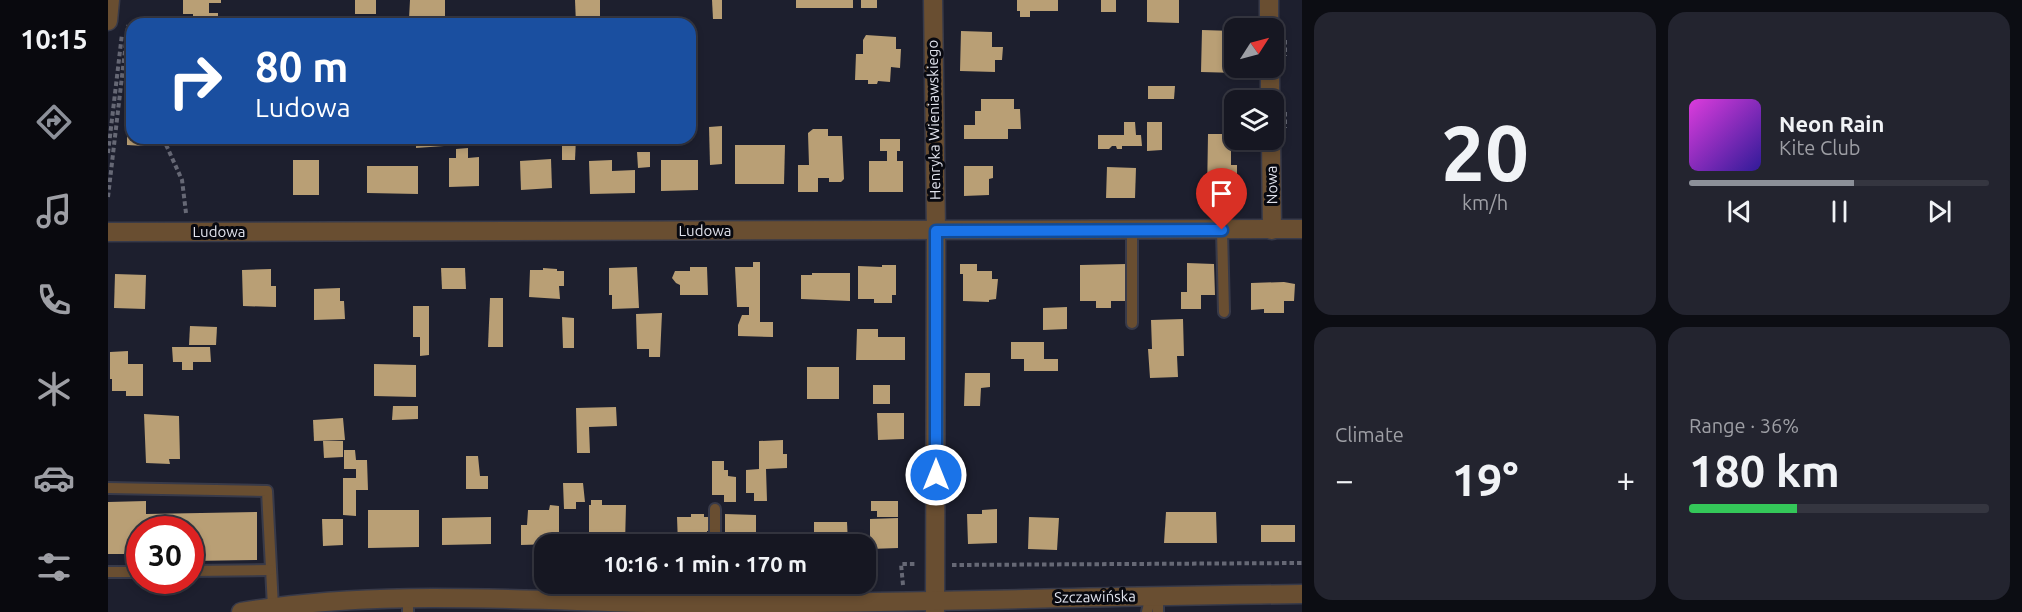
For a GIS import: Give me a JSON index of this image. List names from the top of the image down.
{
  "streets": {
    "street": [
      "Henryka Wieniawskiego",
      "Nowa",
      "Ludowa",
      "Szczawińska"
    ]
  },
  "crossings": [
    ["Henryka Wieniawskiego", "Ludowa"],
    ["Henryka Wieniawskiego", "Szczawińska"],
    ["Nowa", "Ludowa"]
  ],
  "north": "top right",
  "page": {
    "tabs": "10:15",
    "tile": [
      ["20", "km/h"],
      "Climate",
      ["Range · 36%", "180 km"]
    ],
    "turn": ["80 m", "Ludowa"],
    "song": ["Neon Rain", "Kite Club"],
    "heat": ["−", "19°", "+"],
    "limit": "30",
    "trip": "10:16 · 1 min · 170 m"
  }
}
